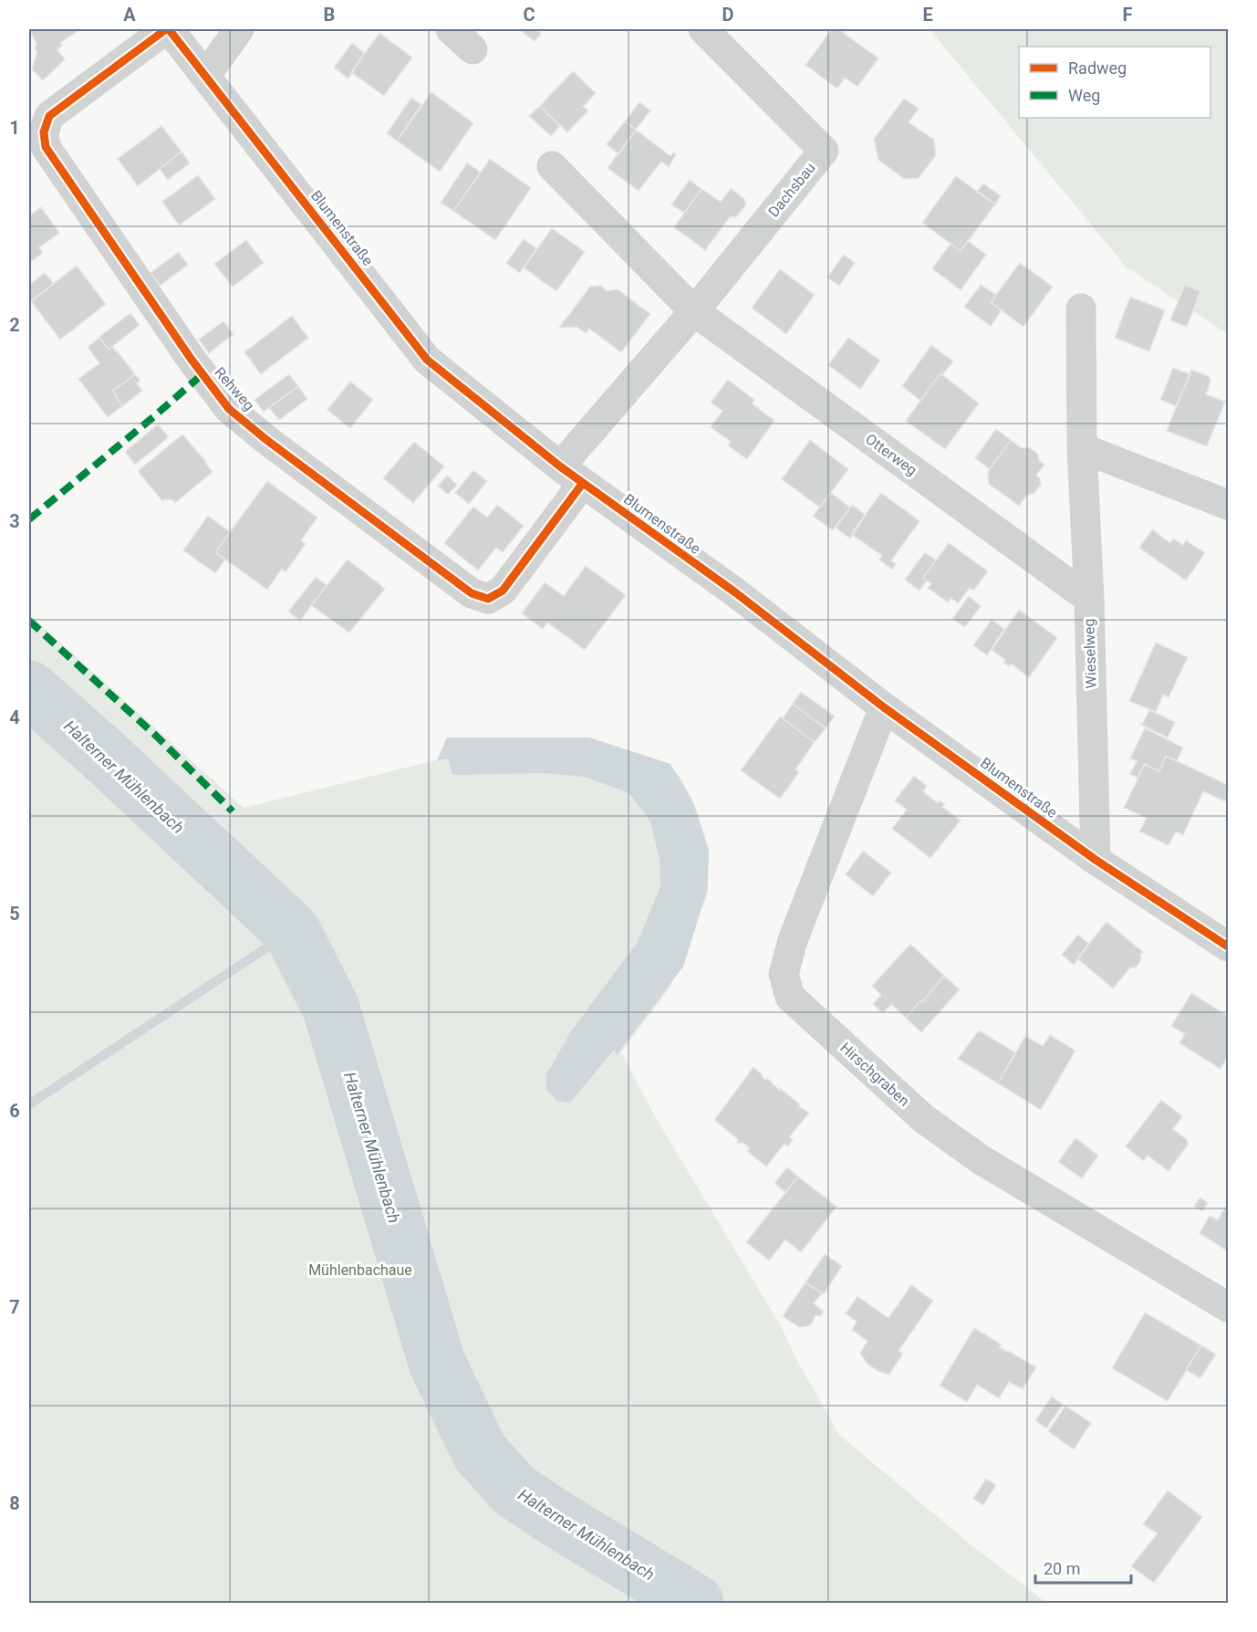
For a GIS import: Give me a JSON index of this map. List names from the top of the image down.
{
  "streets": {
    "street": [
      "Dachsbau",
      "Blumenstraße",
      "Rehweg",
      "Otterweg",
      "Wieselweg",
      "Hirschgraben"
    ]
  },
  "crossings": [
    ["Dachsbau", "Blumenstraße"],
    ["Dachsbau", "Rehweg"],
    ["Dachsbau", "Otterweg"],
    ["Blumenstraße", "Rehweg"],
    ["Blumenstraße", "Wieselweg"],
    ["Blumenstraße", "Hirschgraben"],
    ["Otterweg", "Wieselweg"]
  ],
  "water": ["Halterner Mühlenbach"],
  "parks": ["Mühlenbachaue"],
  "legend": ["Radweg", "Weg"],
  "scale_bar": "20 m",
  "grid": {
    "columns": [
      "A",
      "B",
      "C",
      "D",
      "E",
      "F"
    ],
    "rows": [
      "1",
      "2",
      "3",
      "4",
      "5",
      "6",
      "7",
      "8"
    ]
  }
}
